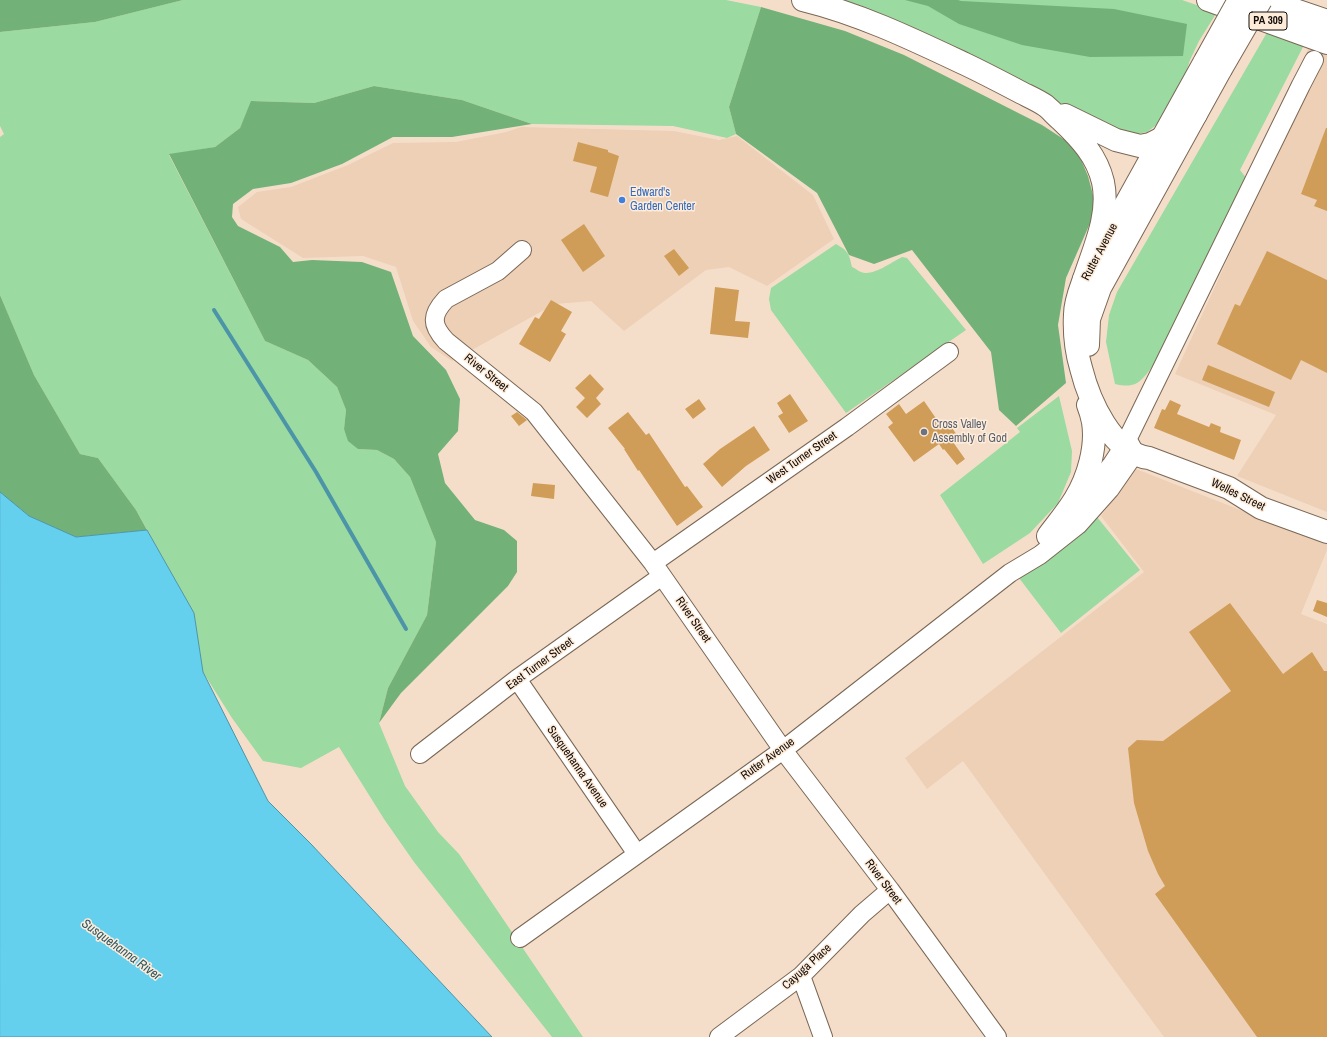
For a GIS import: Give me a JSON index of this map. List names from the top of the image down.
{
  "streets": {
    "main road": ["PA 309", "Rutter Avenue", "Welles Street"],
    "street": [
      "River Street",
      "West Turner Street",
      "East Turner Street",
      "Susquehanna Avenue",
      "Cayuga Place"
    ]
  },
  "crossings": [
    ["Rutter Avenue", "River Street"],
    ["Rutter Avenue", "Welles Street"],
    ["Rutter Avenue", "Susquehanna Avenue"],
    ["River Street", "West Turner Street"],
    ["River Street", "East Turner Street"],
    ["River Street", "Cayuga Place"],
    ["West Turner Street", "East Turner Street"],
    ["East Turner Street", "Susquehanna Avenue"]
  ],
  "water": ["Susquehanna River"],
  "places": ["Edward's Garden Center", "Cross Valley Assembly of God"]
}
